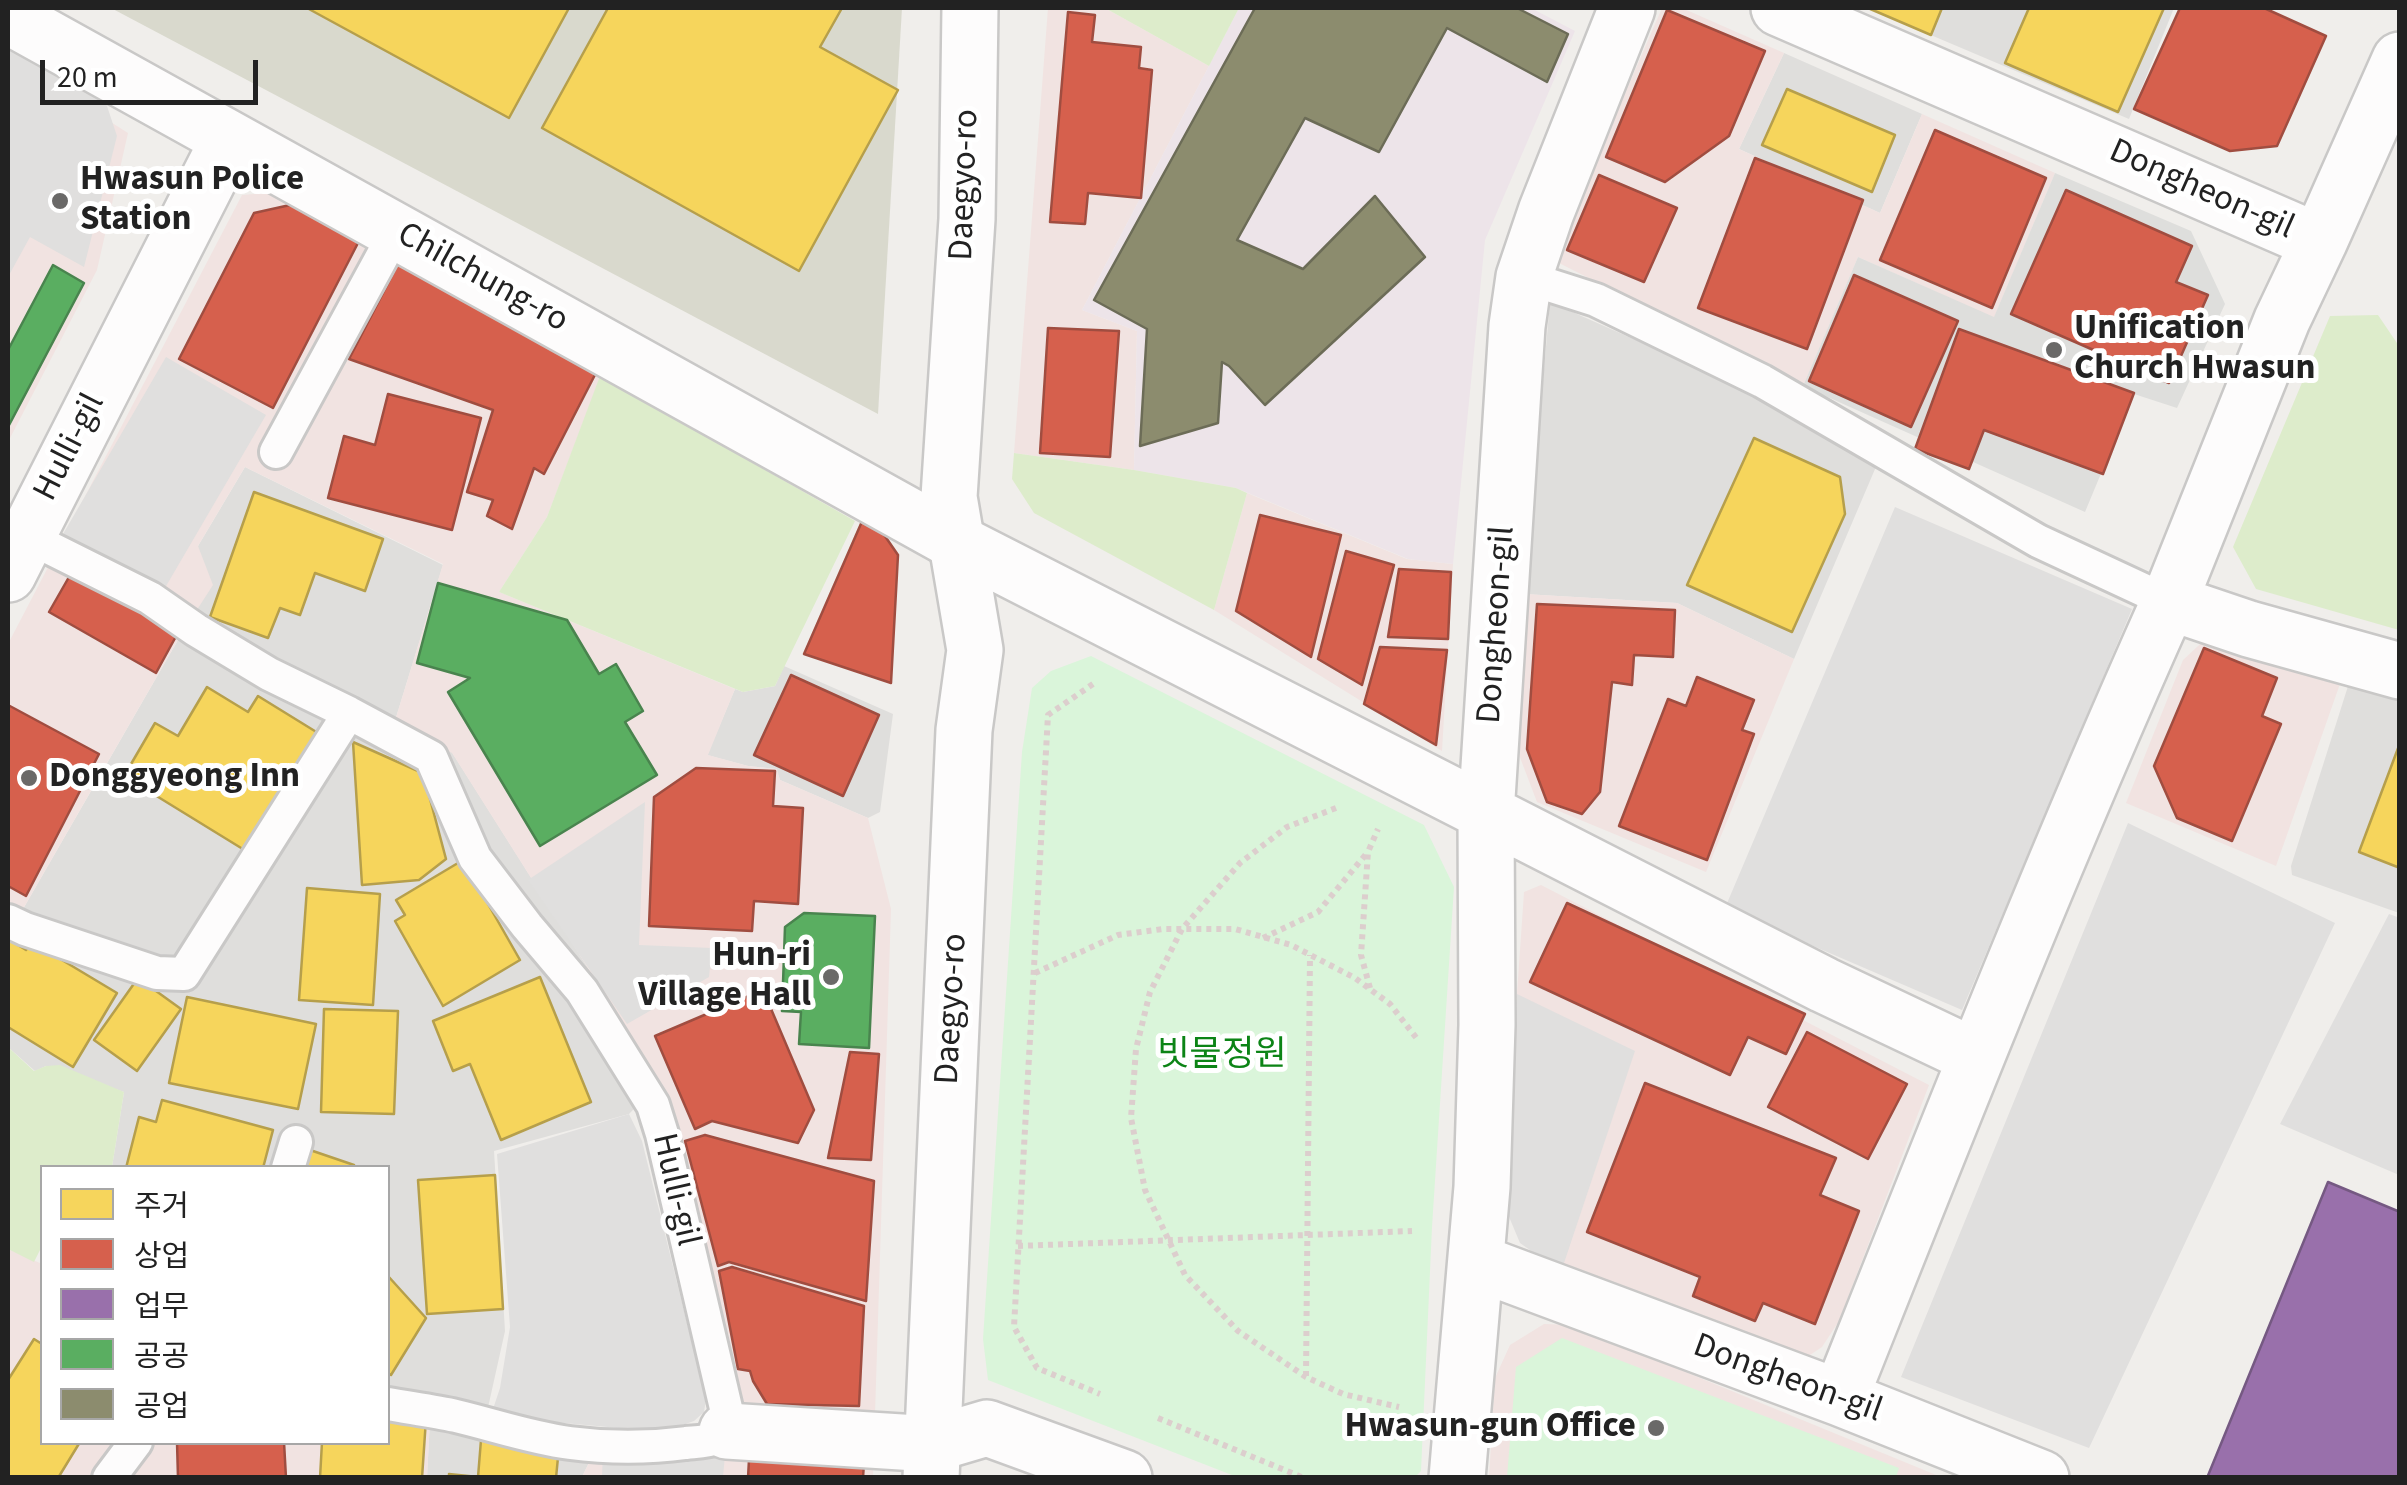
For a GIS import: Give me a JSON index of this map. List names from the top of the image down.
{
  "streets": {
    "street": [
      "Daegyo-ro",
      "Dongheon-gil",
      "Chilchung-ro",
      "Hulli-gil"
    ]
  },
  "crossings": [
    ["Daegyo-ro", "Chilchung-ro"],
    ["Chilchung-ro", "Hulli-gil"]
  ],
  "parks": ["빗물정원"],
  "places": [
    "Hwasun Police Station",
    "Unification Church Hwasun",
    "Donggyeong Inn",
    "Hun-ri Village Hall",
    "Hwasun-gun Office"
  ],
  "legend": [
    "주거",
    "상업",
    "업무",
    "공공",
    "공업"
  ],
  "scale_bar": "20 m"
}
